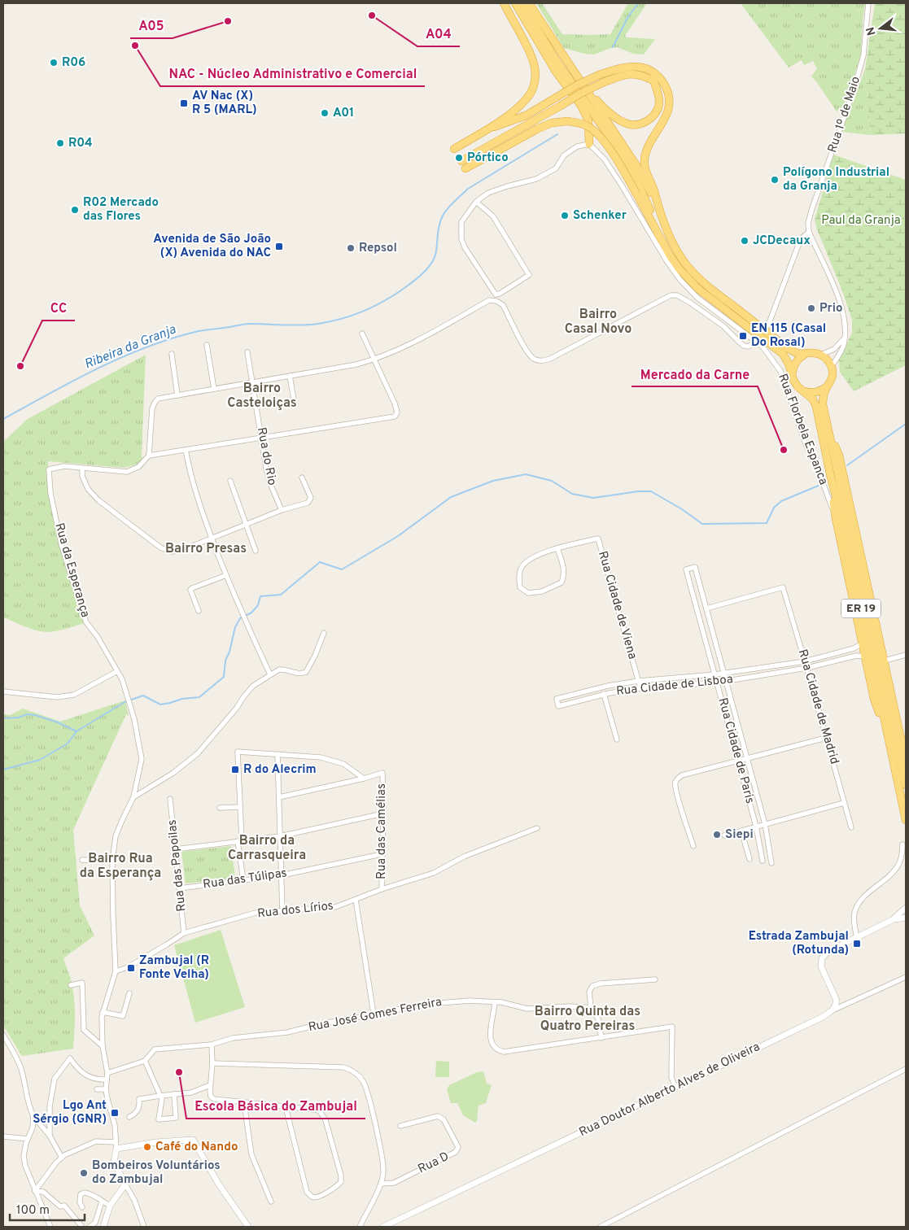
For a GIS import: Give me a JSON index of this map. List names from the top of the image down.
{
  "streets": {
    "highway": ["ER 19"],
    "street": [
      "Rua 1º de Maio",
      "Rua Florbela Espanca",
      "Rua do Rio",
      "Rua da Esperança",
      "Rua Cidade de Viena",
      "Rua Cidade de Lisboa",
      "Rua Cidade de Madrid",
      "Rua Cidade de Paris",
      "Rua das Camélias",
      "Rua das Papoilas",
      "Rua das Túlipas",
      "Rua dos Lírios",
      "Rua José Gomes Ferreira",
      "Rua Doutor Alberto Alves de Oliveira",
      "Rua D"
    ]
  },
  "crossings": [
    ["Rua da Esperança", "Rua dos Lírios"],
    ["Rua Cidade de Viena", "Rua Cidade de Lisboa"],
    ["Rua Cidade de Lisboa", "Rua Cidade de Madrid"],
    ["Rua Cidade de Lisboa", "Rua Cidade de Paris"],
    ["Rua Cidade de Madrid", "Rua Cidade de Paris"],
    ["Rua das Camélias", "Rua das Túlipas"],
    ["Rua das Camélias", "Rua dos Lírios"],
    ["Rua das Papoilas", "Rua das Túlipas"],
    ["Rua das Papoilas", "Rua dos Lírios"]
  ],
  "districts": [
    "Bairro Casal Novo",
    "Bairro Casteloiças",
    "Bairro Presas",
    "Bairro da Carrasqueira",
    "Bairro Rua da Esperança",
    "Bairro Quinta das Quatro Pereiras"
  ],
  "water": ["Ribeira da Granja"],
  "parks": ["Paul da Granja"],
  "places": {
    "other": [
      "A04",
      "A05",
      "NAC - Núcleo Administrativo e Comercial",
      "R06",
      "A01",
      "R04",
      "Pórtico",
      "Polígono Industrial da Granja",
      "R02 Mercado das Flores",
      "Schenker",
      "JCDecaux",
      "Repsol",
      "Prio",
      "CC",
      "Mercado da Carne",
      "Siepi",
      "Escola Básica do Zambujal",
      "Café do Nando",
      "Bombeiros Voluntários do Zambujal"
    ],
    "transit": [
      "AV Nac (X) R 5 (MARL)",
      "Avenida de São João (X) Avenida do NAC",
      "EN 115 (Casal Do Rosal)",
      "R do Alecrim",
      "Estrada Zambujal (Rotunda)",
      "Zambujal (R Fonte Velha)",
      "Lgo Ant Sérgio (GNR)"
    ]
  },
  "scale_bar": "100 m",
  "north": "left"
}
